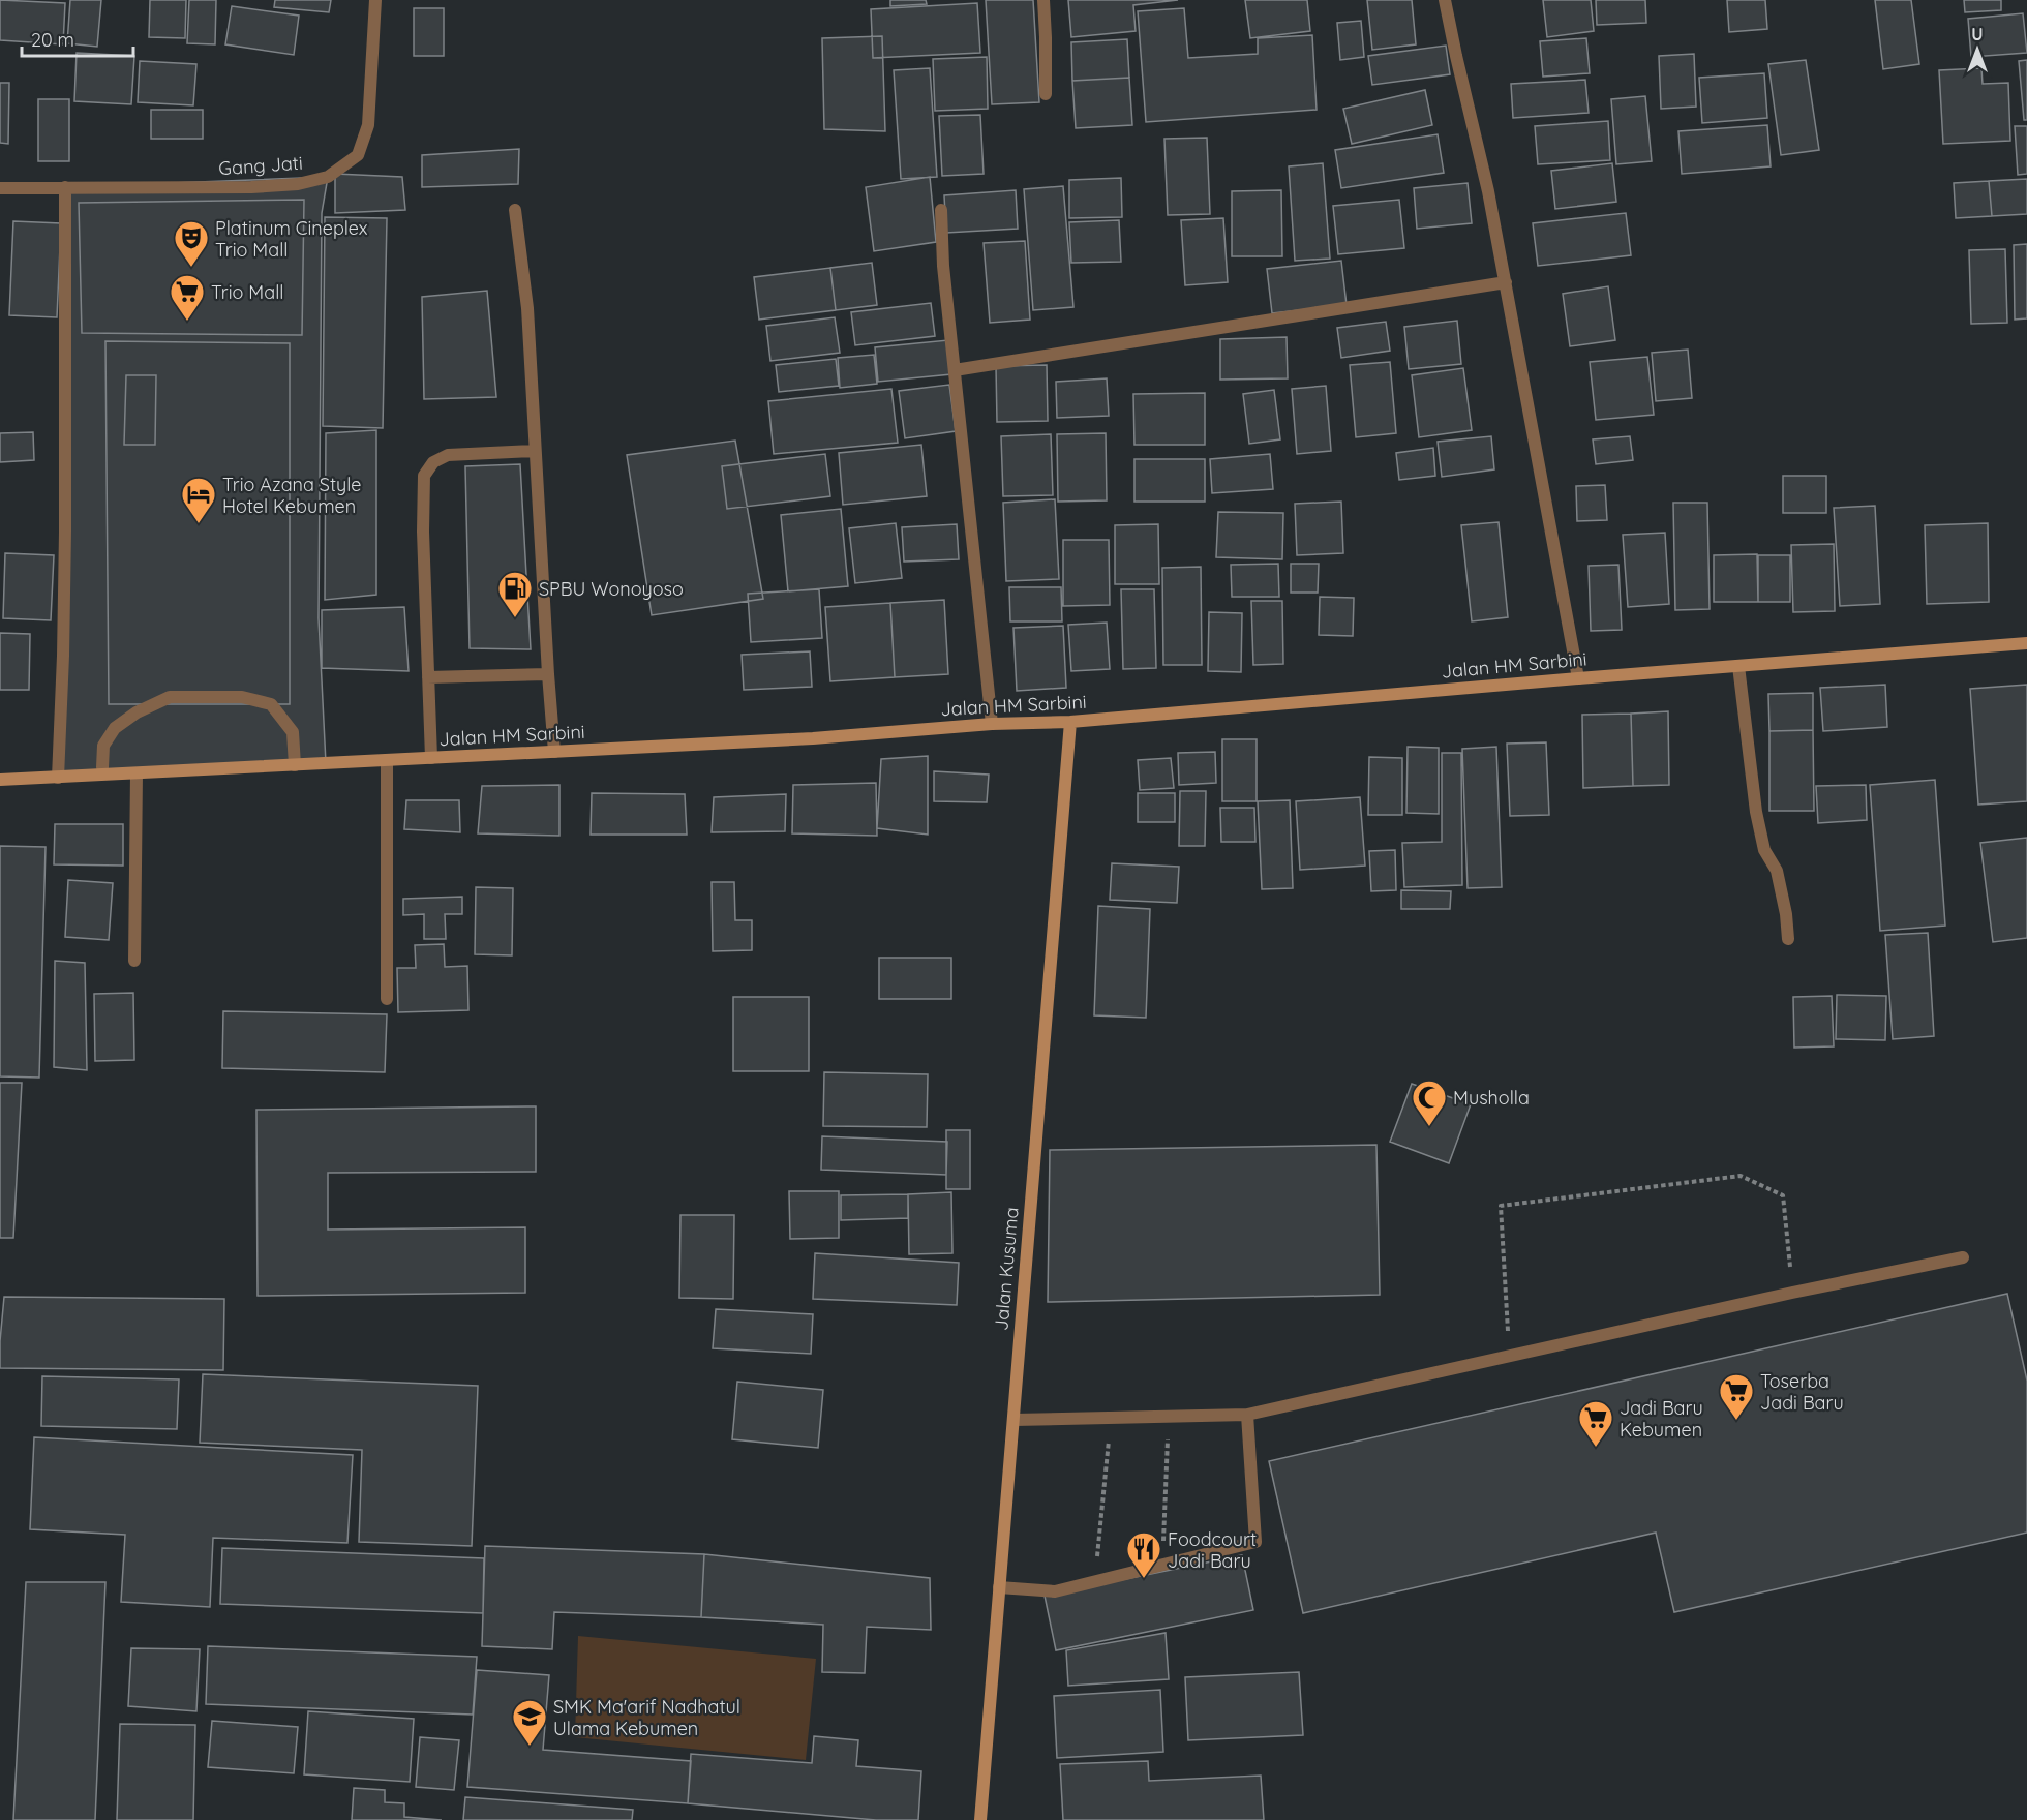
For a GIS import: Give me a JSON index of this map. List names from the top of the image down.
{
  "streets": {
    "main road": ["Jalan HM Sarbini", "Jalan Kusuma"],
    "street": ["Gang Jati"]
  },
  "crossings": [
    ["Jalan HM Sarbini", "Jalan Kusuma"]
  ],
  "places": {
    "theatre": ["Platinum Cineplex Trio Mall"],
    "supermarket": ["Trio Mall", "Toserba Jadi Baru", "Jadi Baru Kebumen"],
    "hotel": ["Trio Azana Style Hotel Kebumen"],
    "fuel station": ["SPBU Wonoyoso"],
    "mosque": ["Musholla"],
    "restaurant": ["Foodcourt Jadi Baru"],
    "school or university": ["SMK Ma'arif Nadhatul Ulama Kebumen"]
  },
  "scale_bar": "20 m",
  "north": "top"
}
